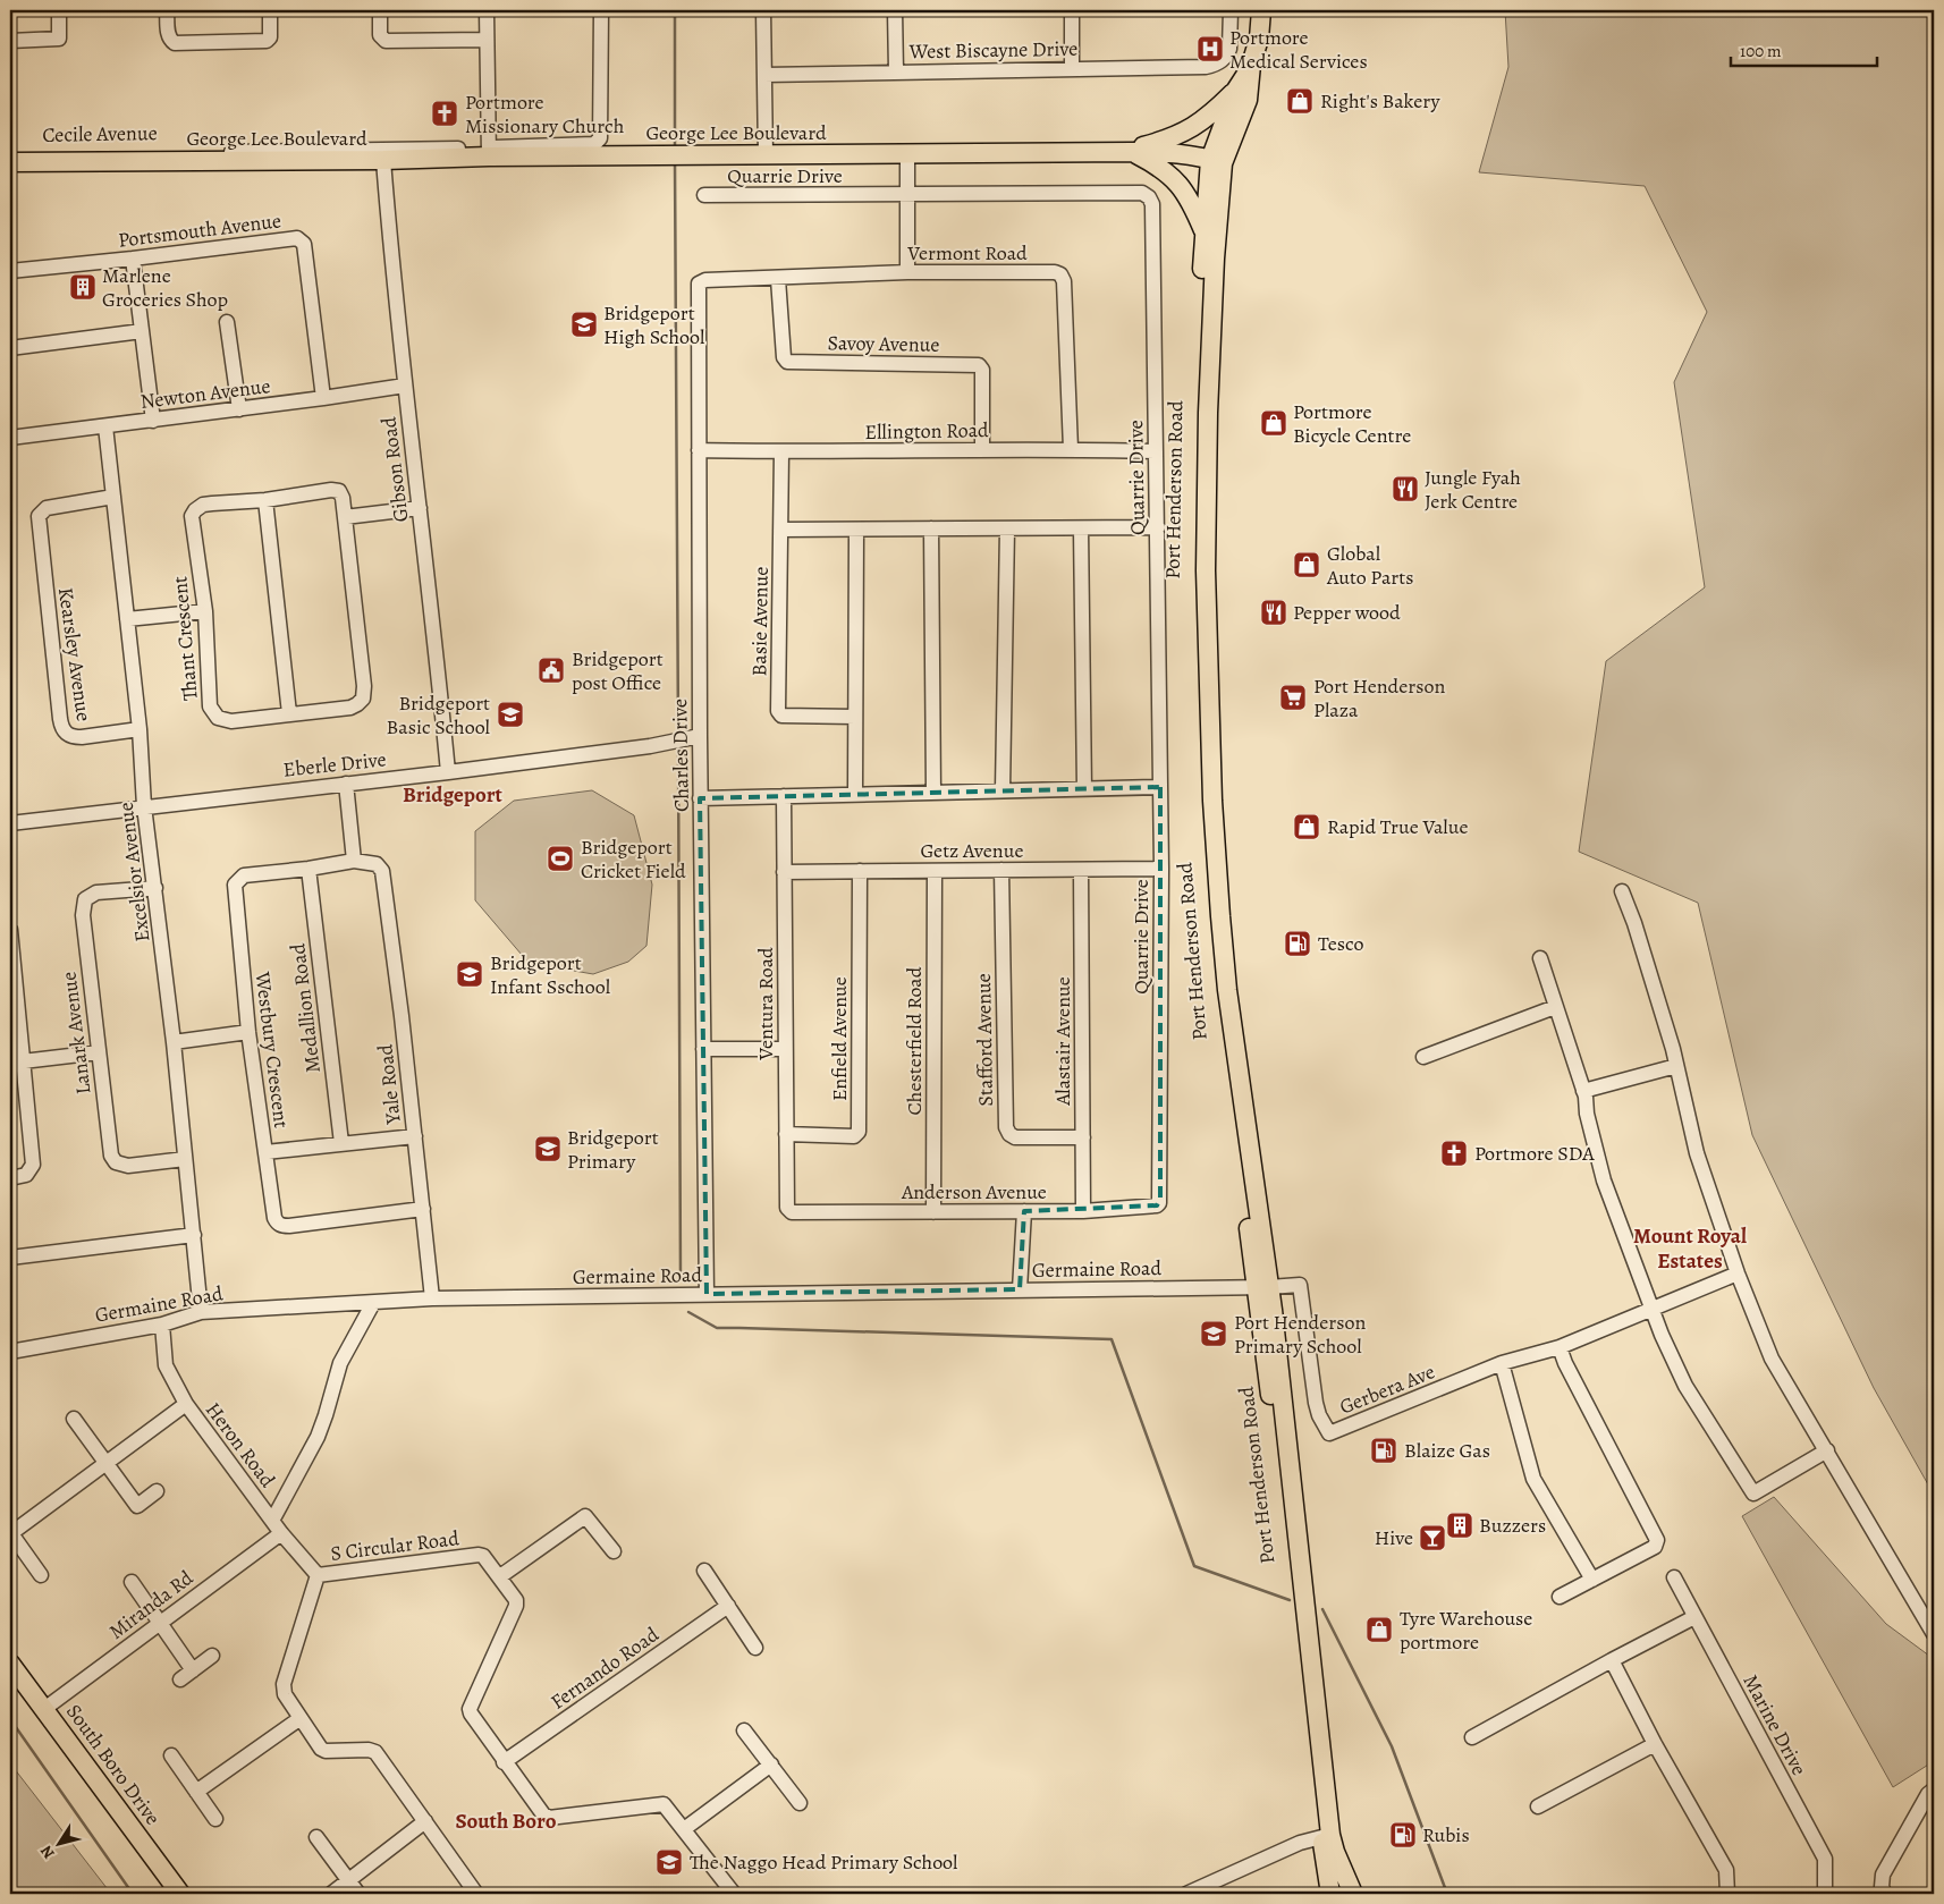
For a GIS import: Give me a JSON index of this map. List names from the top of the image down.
{
  "streets": {
    "main road": ["George Lee Boulevard", "Port Henderson Road", "South Boro Drive"],
    "street": [
      "West Biscayne Drive",
      "Cecile Avenue",
      "Quarrie Drive",
      "Portsmouth Avenue",
      "Vermont Road",
      "Savoy Avenue",
      "Newton Avenue",
      "Ellington Road",
      "Gibson Road",
      "Basie Avenue",
      "Thant Crescent",
      "Kearsley Avenue",
      "Charles Drive",
      "Eberle Drive",
      "Getz Avenue",
      "Excelsior Avenue",
      "Ventura Road",
      "Medallion Road",
      "Lanark Avenue",
      "Enfield Avenue",
      "Stafford Avenue",
      "Chesterfield Road",
      "Alastair Avenue",
      "Westbury Crescent",
      "Yale Road",
      "Anderson Avenue",
      "Germaine Road",
      "Gerbera Ave",
      "Heron Road",
      "S Circular Road",
      "Miranda Rd",
      "Fernando Road",
      "Marine Drive"
    ]
  },
  "crossings": [
    ["George Lee Boulevard", "Cecile Avenue"],
    ["George Lee Boulevard", "Gibson Road"],
    ["George Lee Boulevard", "Port Henderson Road"],
    ["Quarrie Drive", "Ellington Road"],
    ["Quarrie Drive", "Getz Avenue"],
    ["Quarrie Drive", "Anderson Avenue"],
    ["Portsmouth Avenue", "Newton Avenue"],
    ["Vermont Road", "Savoy Avenue"],
    ["Vermont Road", "Ellington Road"],
    ["Vermont Road", "Charles Drive"],
    ["Savoy Avenue", "Ellington Road"],
    ["Newton Avenue", "Gibson Road"],
    ["Newton Avenue", "Excelsior Avenue"],
    ["Ellington Road", "Basie Avenue"],
    ["Ellington Road", "Charles Drive"],
    ["Gibson Road", "Eberle Drive"],
    ["Port Henderson Road", "Germaine Road"],
    ["Port Henderson Road", "Gerbera Ave"],
    ["Kearsley Avenue", "Excelsior Avenue"],
    ["Charles Drive", "Eberle Drive"],
    ["Charles Drive", "Germaine Road"],
    ["Eberle Drive", "Excelsior Avenue"],
    ["Getz Avenue", "Ventura Road"],
    ["Getz Avenue", "Enfield Avenue"],
    ["Getz Avenue", "Stafford Avenue"],
    ["Getz Avenue", "Chesterfield Road"],
    ["Getz Avenue", "Alastair Avenue"],
    ["Excelsior Avenue", "Lanark Avenue"],
    ["Excelsior Avenue", "Germaine Road"],
    ["Ventura Road", "Enfield Avenue"],
    ["Ventura Road", "Anderson Avenue"],
    ["Medallion Road", "Westbury Crescent"],
    ["Stafford Avenue", "Alastair Avenue"],
    ["Chesterfield Road", "Anderson Avenue"],
    ["Alastair Avenue", "Anderson Avenue"],
    ["Westbury Crescent", "Yale Road"],
    ["Yale Road", "Germaine Road"],
    ["Germaine Road", "Gerbera Ave"],
    ["Germaine Road", "Heron Road"],
    ["Heron Road", "S Circular Road"],
    ["Heron Road", "Miranda Rd"],
    ["S Circular Road", "Fernando Road"],
    ["Miranda Rd", "South Boro Drive"]
  ],
  "districts": ["Bridgeport", "Mount Royal Estates", "South Boro"],
  "places": {
    "hospital": ["Portmore Medical Services"],
    "shop": [
      "Right's Bakery",
      "Portmore Bicycle Centre",
      "Global Auto Parts",
      "Rapid True Value",
      "Tyre Warehouse portmore"
    ],
    "church": ["Portmore Missionary Church", "Portmore SDA"],
    "building": ["Marlene Groceries Shop", "Buzzers"],
    "school or university": [
      "Bridgeport High School",
      "Bridgeport Basic School",
      "Bridgeport Infant Sschool",
      "Bridgeport Primary",
      "Port Henderson Primary School",
      "The Naggo Head Primary School"
    ],
    "restaurant": ["Jungle Fyah Jerk Centre", "Pepper wood"],
    "public building": ["Bridgeport post Office"],
    "supermarket": ["Port Henderson Plaza"],
    "sports": ["Bridgeport Cricket Field"],
    "fuel station": ["Tesco", "Blaize Gas", "Rubis"],
    "bar": ["Hive"]
  },
  "scale_bar": "100 m",
  "north": "bottom left"
}
